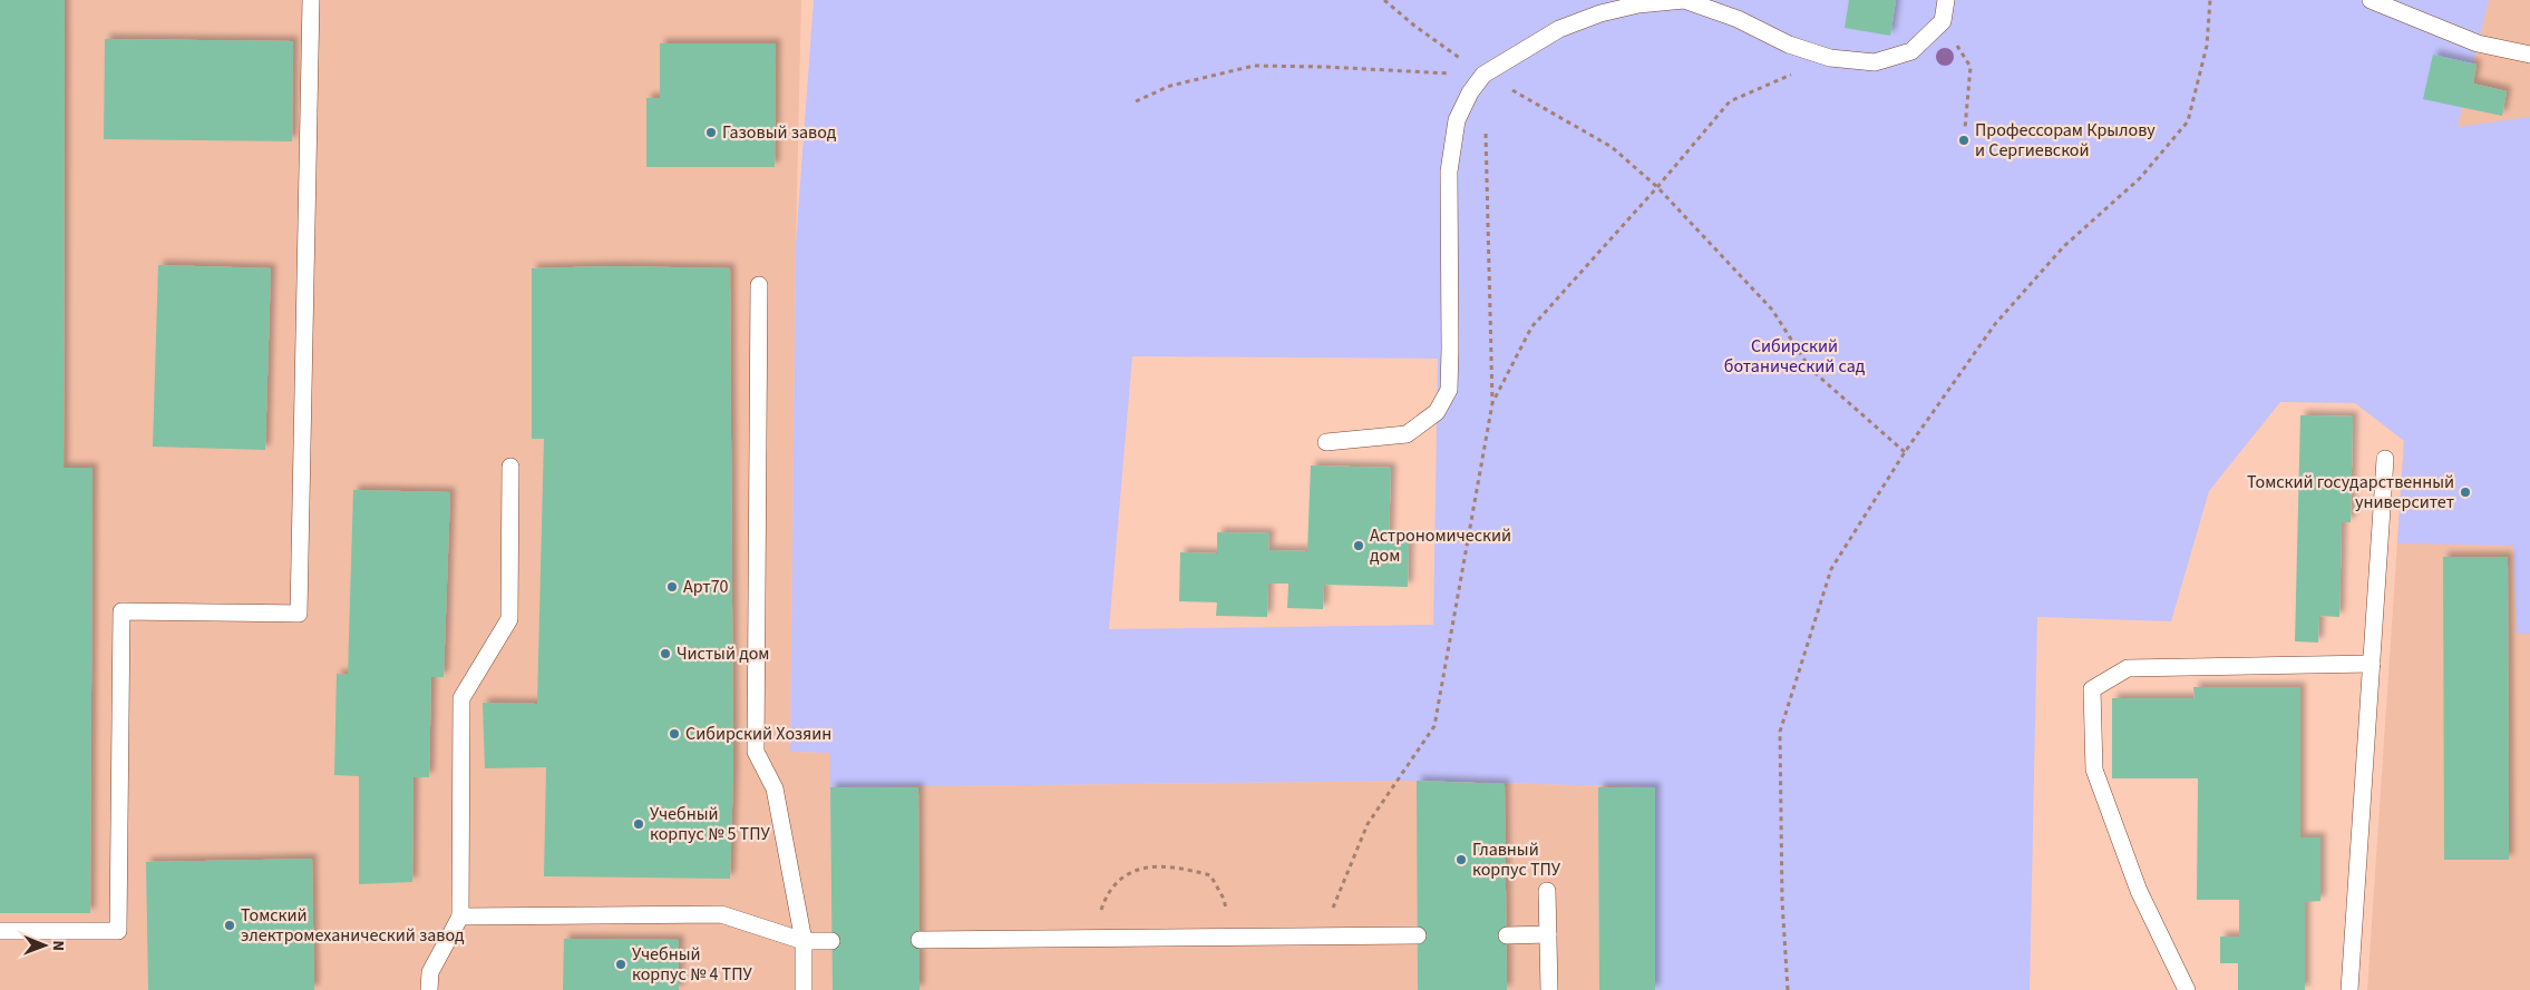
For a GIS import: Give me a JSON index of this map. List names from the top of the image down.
{
  "parks": ["Сибирский ботанический сад"],
  "places": [
    "Газовый завод",
    "Профессорам Крылову и Сергиевской",
    "Томский государственный университет",
    "Астрономический дом",
    "Арт70",
    "Чистый дом",
    "Сибирский Хозяин",
    "Учебный корпус № 5 ТПУ",
    "Главный корпус ТПУ",
    "Томский электромеханический завод",
    "Учебный корпус № 4 ТПУ"
  ],
  "north": "right"
}
